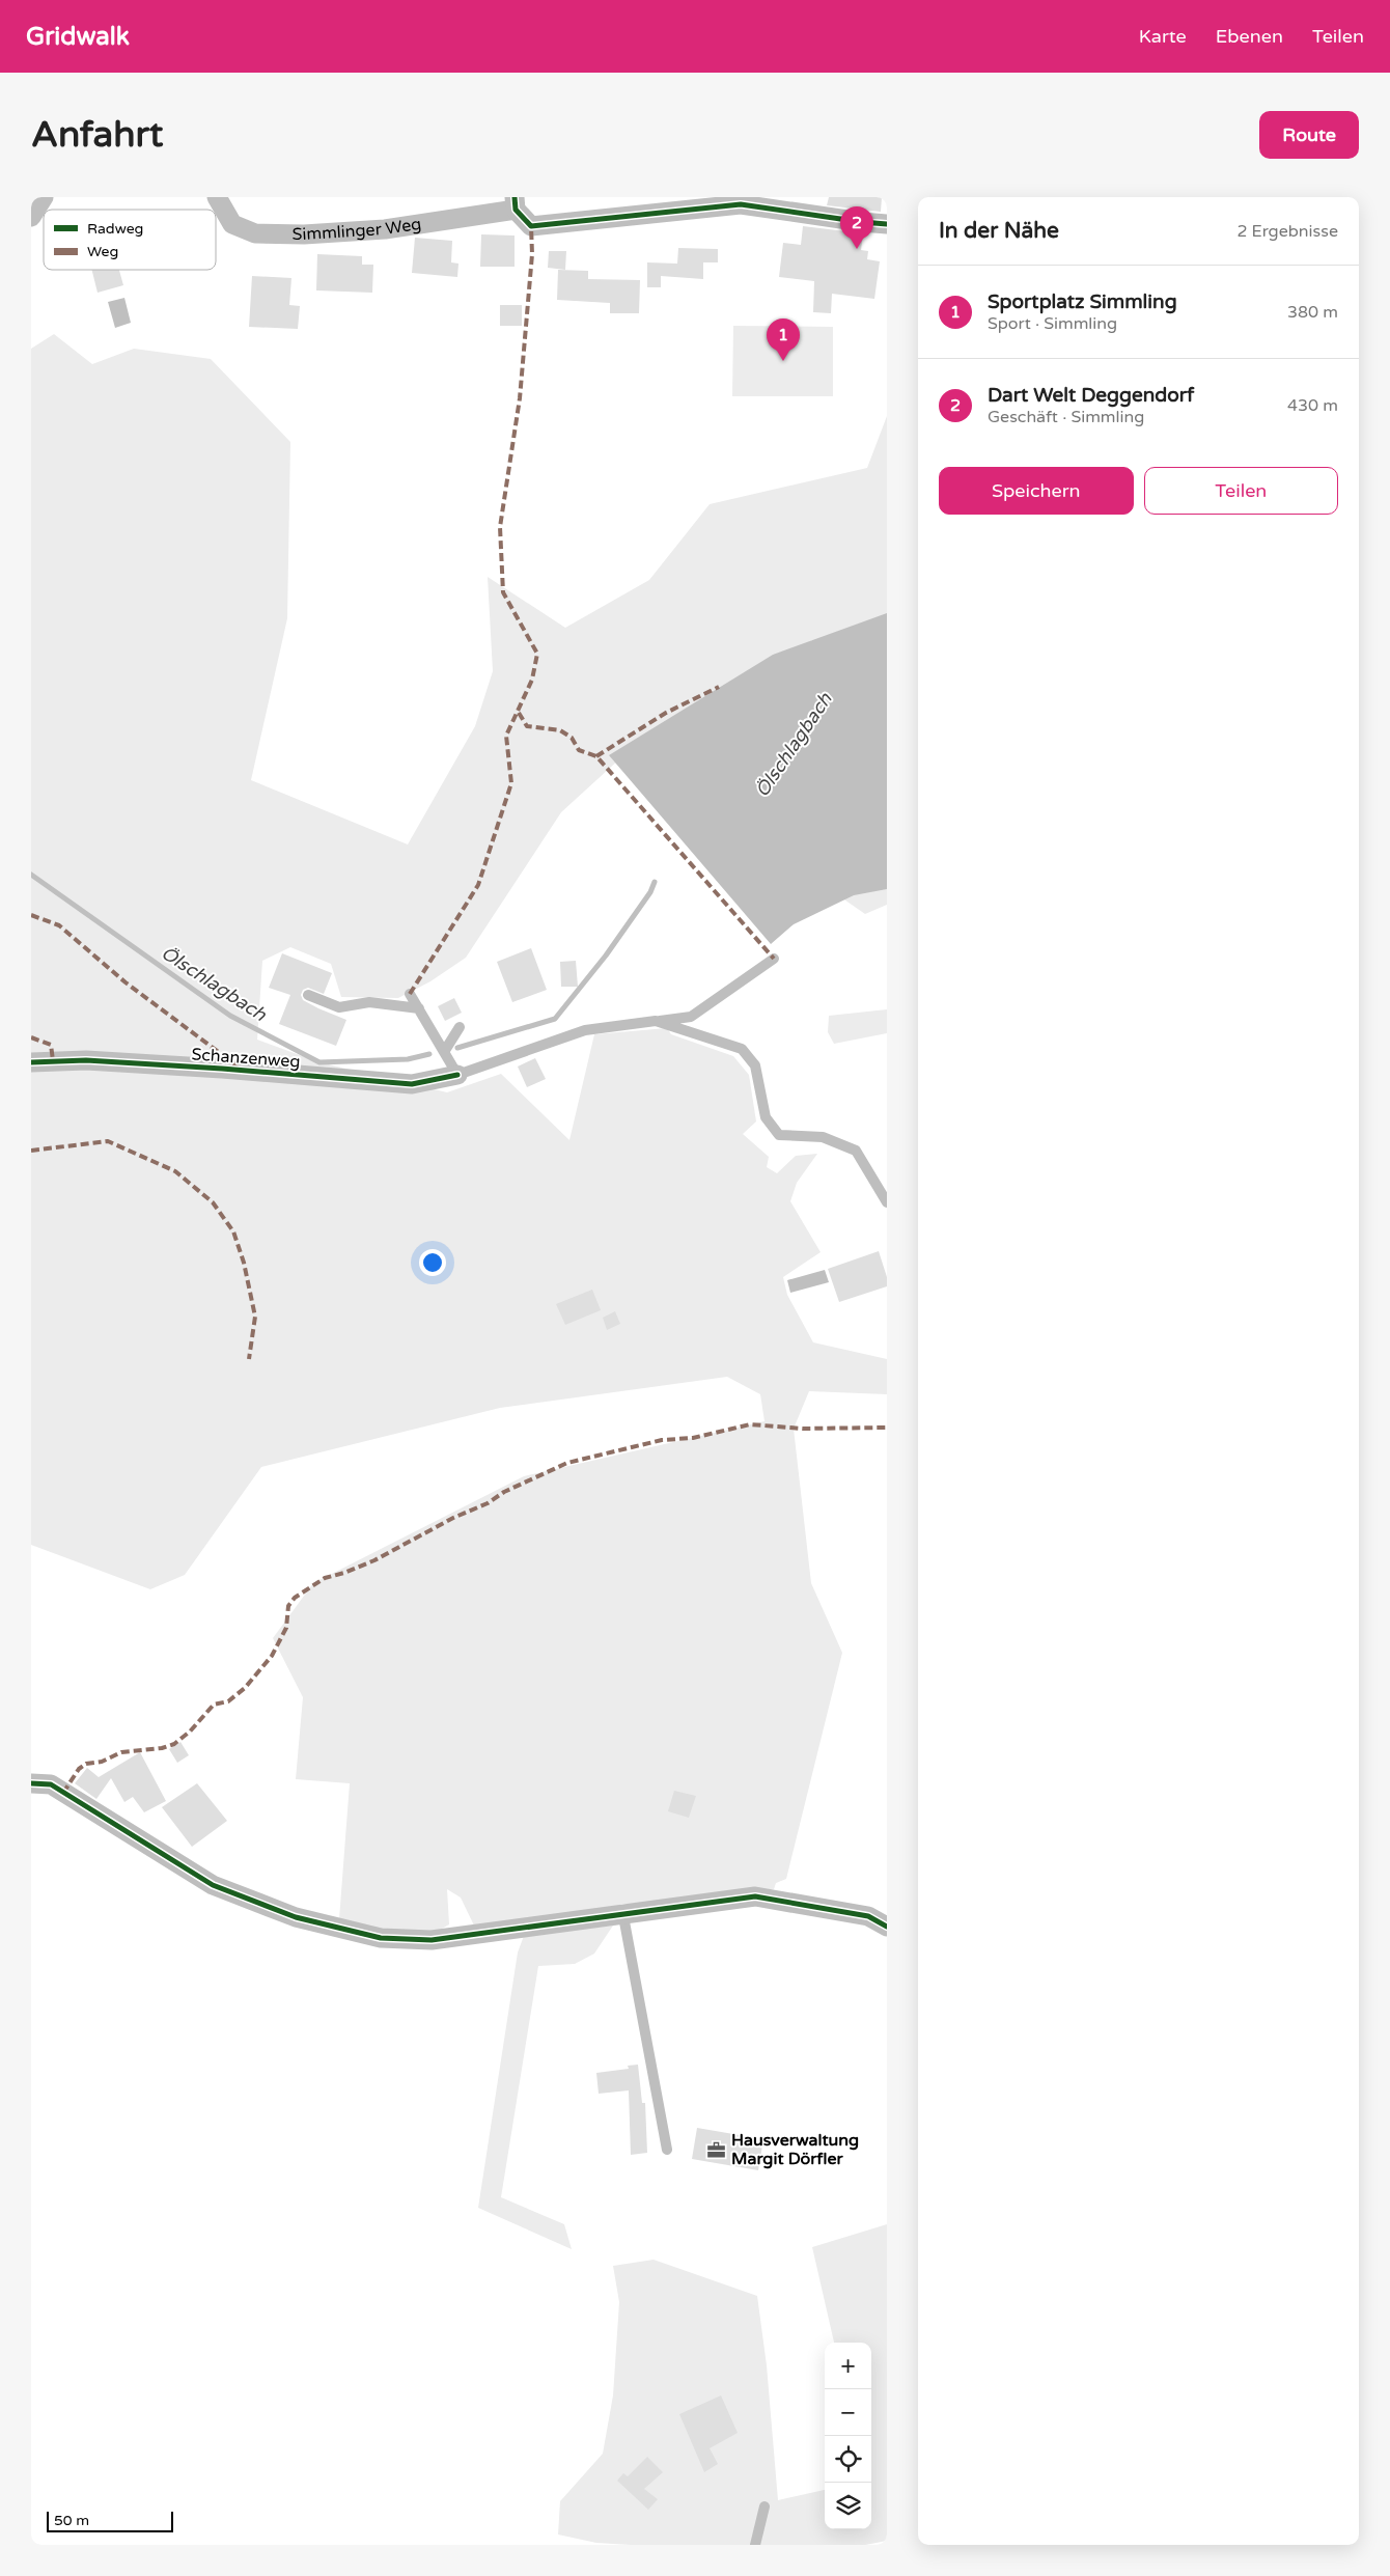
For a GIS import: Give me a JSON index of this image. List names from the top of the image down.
{
  "streets": {
    "street": ["Simmlinger Weg", "Schanzenweg"]
  },
  "water": ["Ölschlagbach"],
  "places": {
    "office": ["Hausverwaltung Margit Dörfler"]
  },
  "legend": ["Radweg", "Weg"],
  "scale_bar": "50 m",
  "page": {
    "header": "Gridwalk",
    "nav": ["Karte", "Ebenen", "Teilen"],
    "buttons": [
      "Route",
      ["Speichern", "Teilen"]
    ],
    "title": "Anfahrt",
    "heading": ["In der Nähe", "2 Ergebnisse"],
    "pins": ["2", "1"],
    "list": [
      {
        "mark": "1",
        "name": "Sportplatz Simmling",
        "note": "Sport · Simmling",
        "value": "380 m"
      },
      {
        "mark": "2",
        "name": "Dart Welt Deggendorf",
        "note": "Geschäft · Simmling",
        "value": "430 m"
      }
    ],
    "map_buttons": ["+", "−"],
    "scale": "50 m"
  }
}
